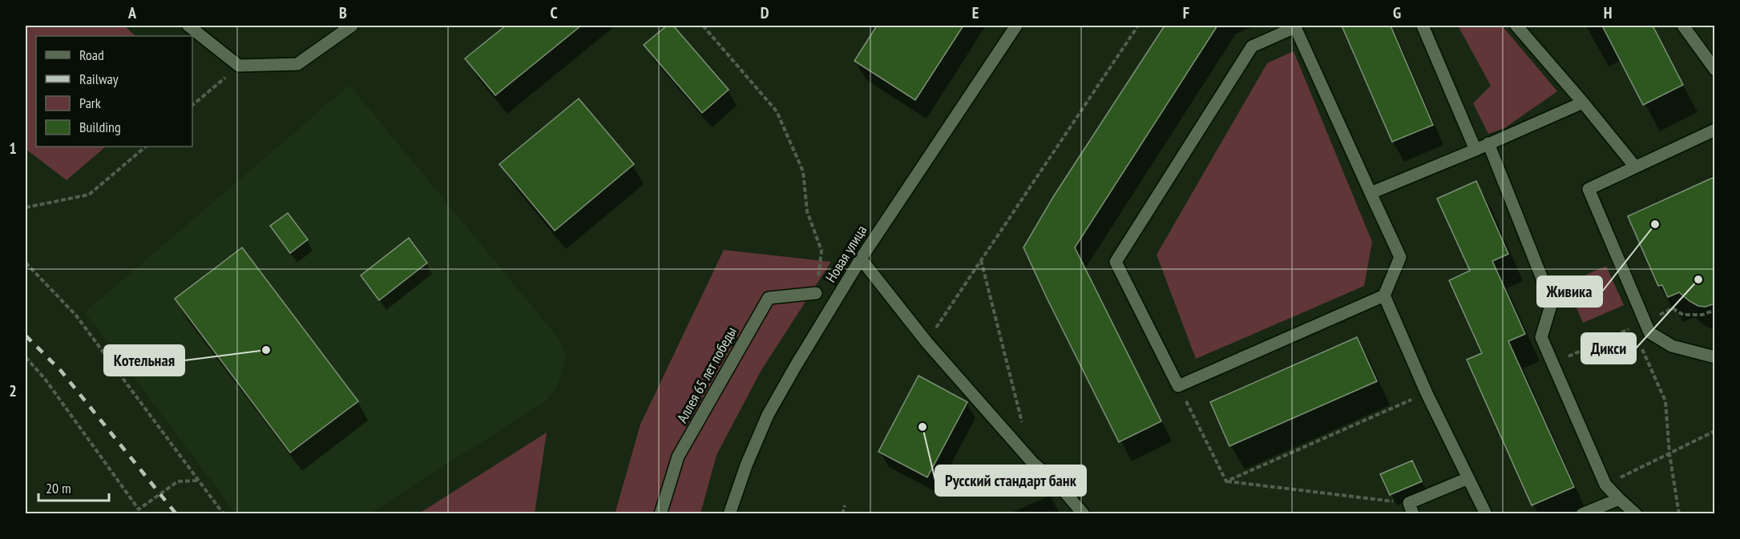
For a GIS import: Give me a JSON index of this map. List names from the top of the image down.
{
  "streets": {
    "street": ["Новая улица", "Аллея 65 лет победы"]
  },
  "places": [
    "Живика",
    "Дикси",
    "Котельная",
    "Русский стандарт банк"
  ],
  "legend": [
    "Road",
    "Railway",
    "Park",
    "Building"
  ],
  "scale_bar": "20 m",
  "grid": {
    "columns": [
      "A",
      "B",
      "C",
      "D",
      "E",
      "F",
      "G",
      "H"
    ],
    "rows": ["1", "2"]
  }
}
